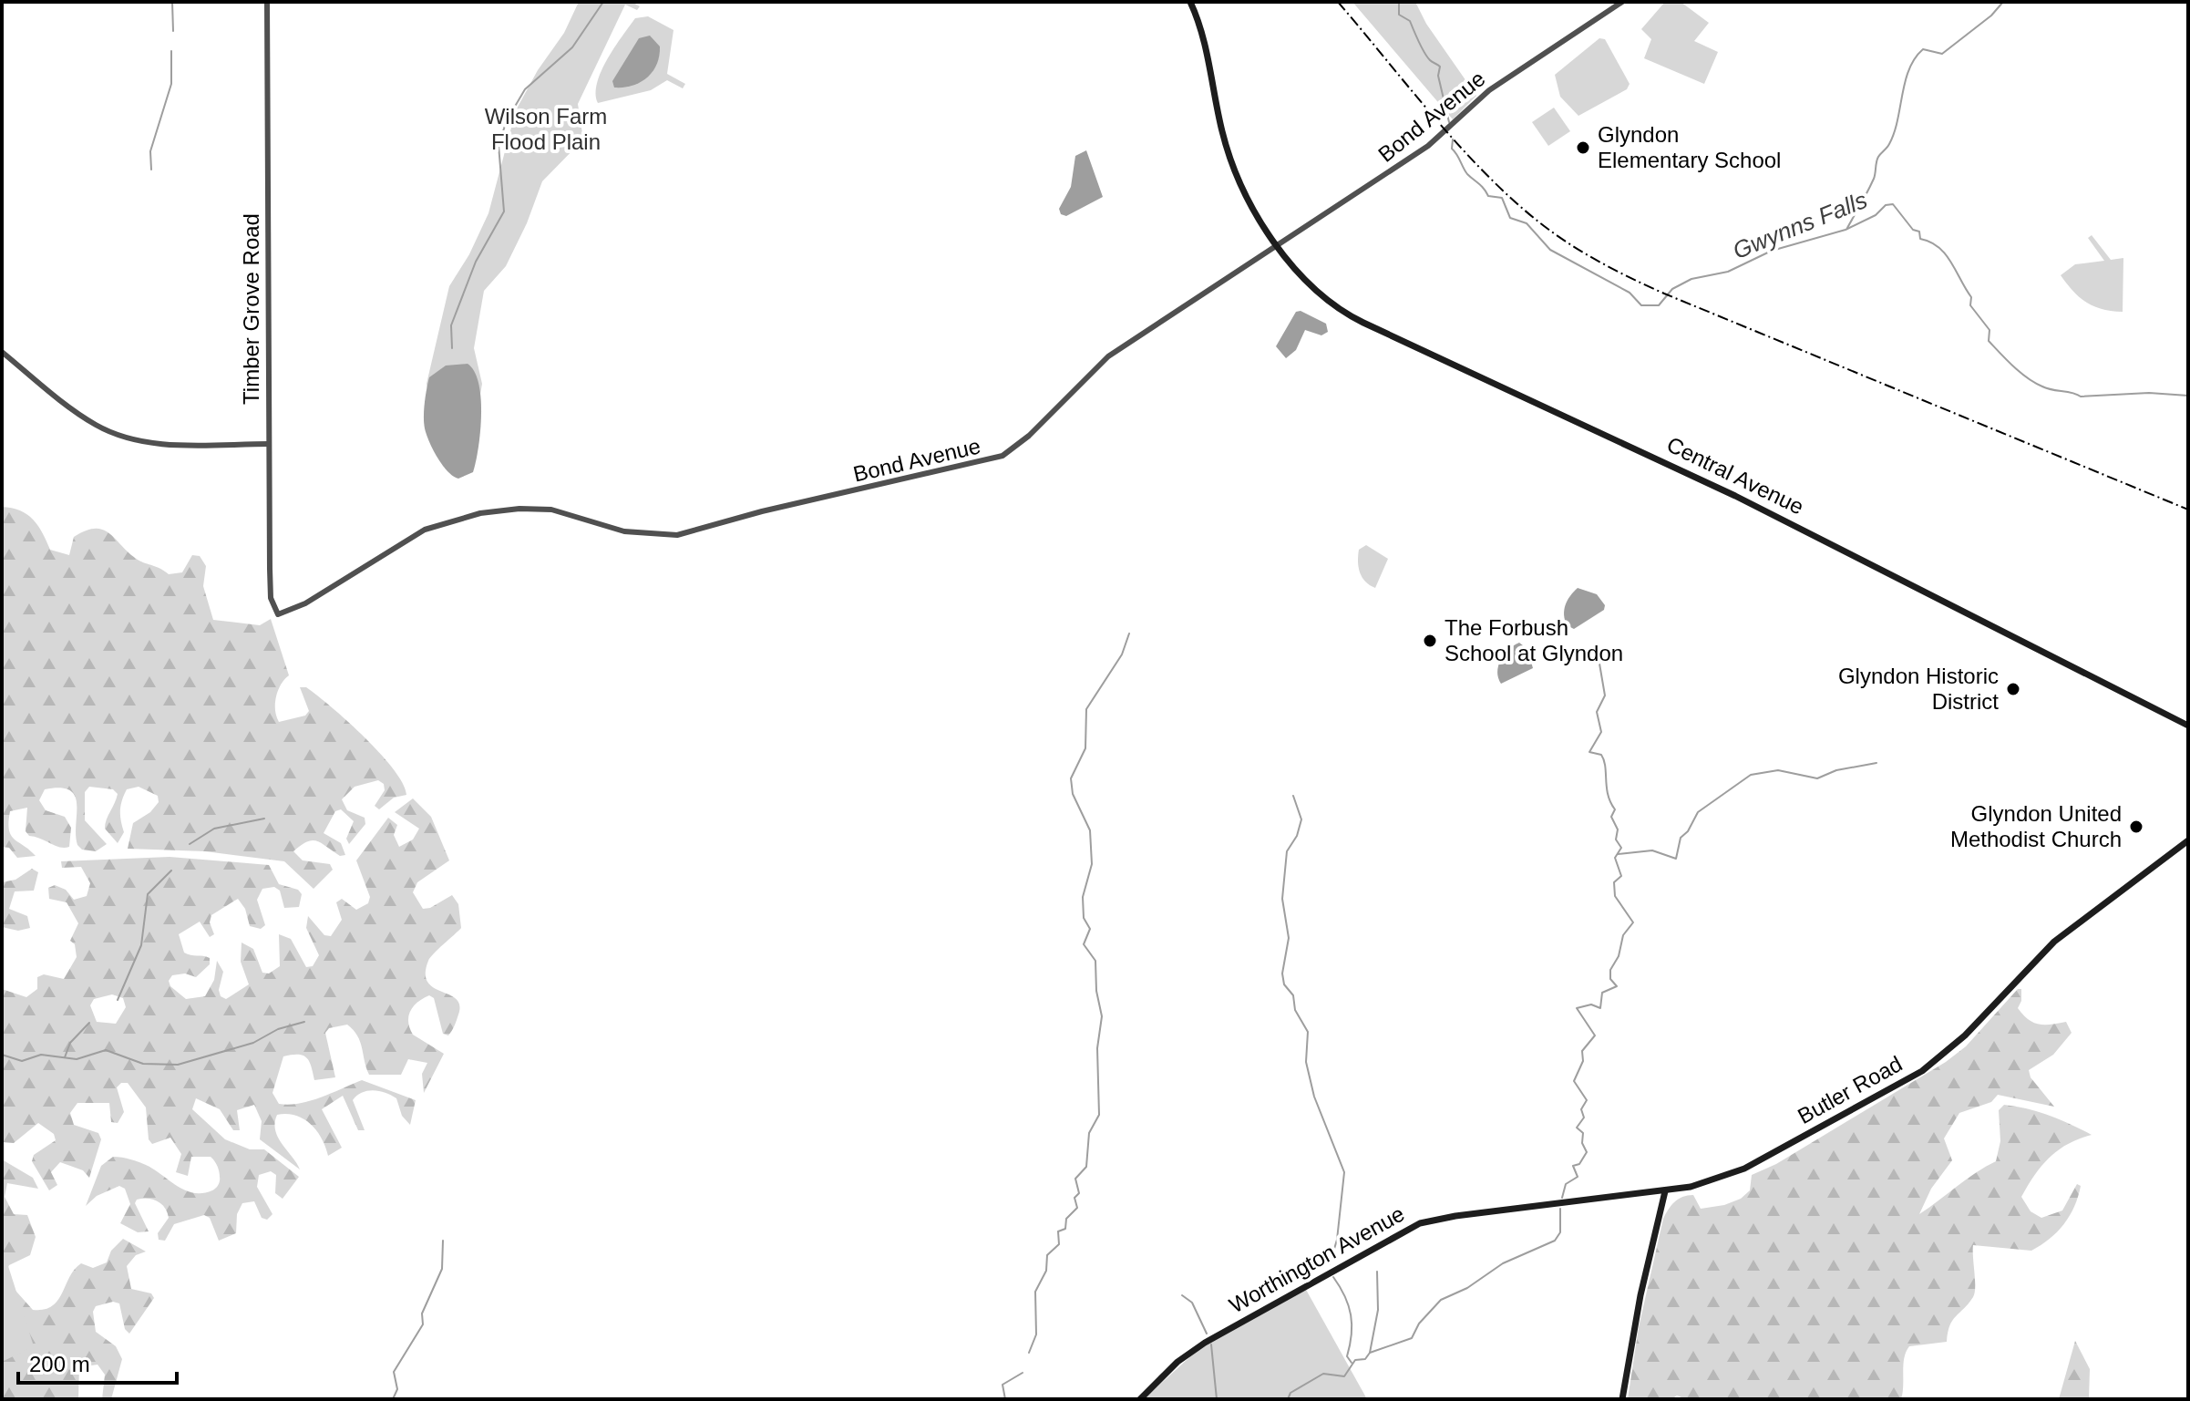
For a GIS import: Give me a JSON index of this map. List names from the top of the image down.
{
  "streets": {
    "main road": ["Central Avenue", "Butler Road", "Worthington Avenue"],
    "street": ["Bond Avenue", "Timber Grove Road"]
  },
  "crossings": [
    ["Bond Avenue", "Timber Grove Road"],
    ["Bond Avenue", "Central Avenue"],
    ["Butler Road", "Worthington Avenue"]
  ],
  "water": ["Gwynns Falls"],
  "parks": ["Wilson Farm Flood Plain"],
  "places": [
    "Glyndon Elementary School",
    "The Forbush School at Glyndon",
    "Glyndon Historic District",
    "Glyndon United Methodist Church"
  ],
  "scale_bar": "200 m"
}
